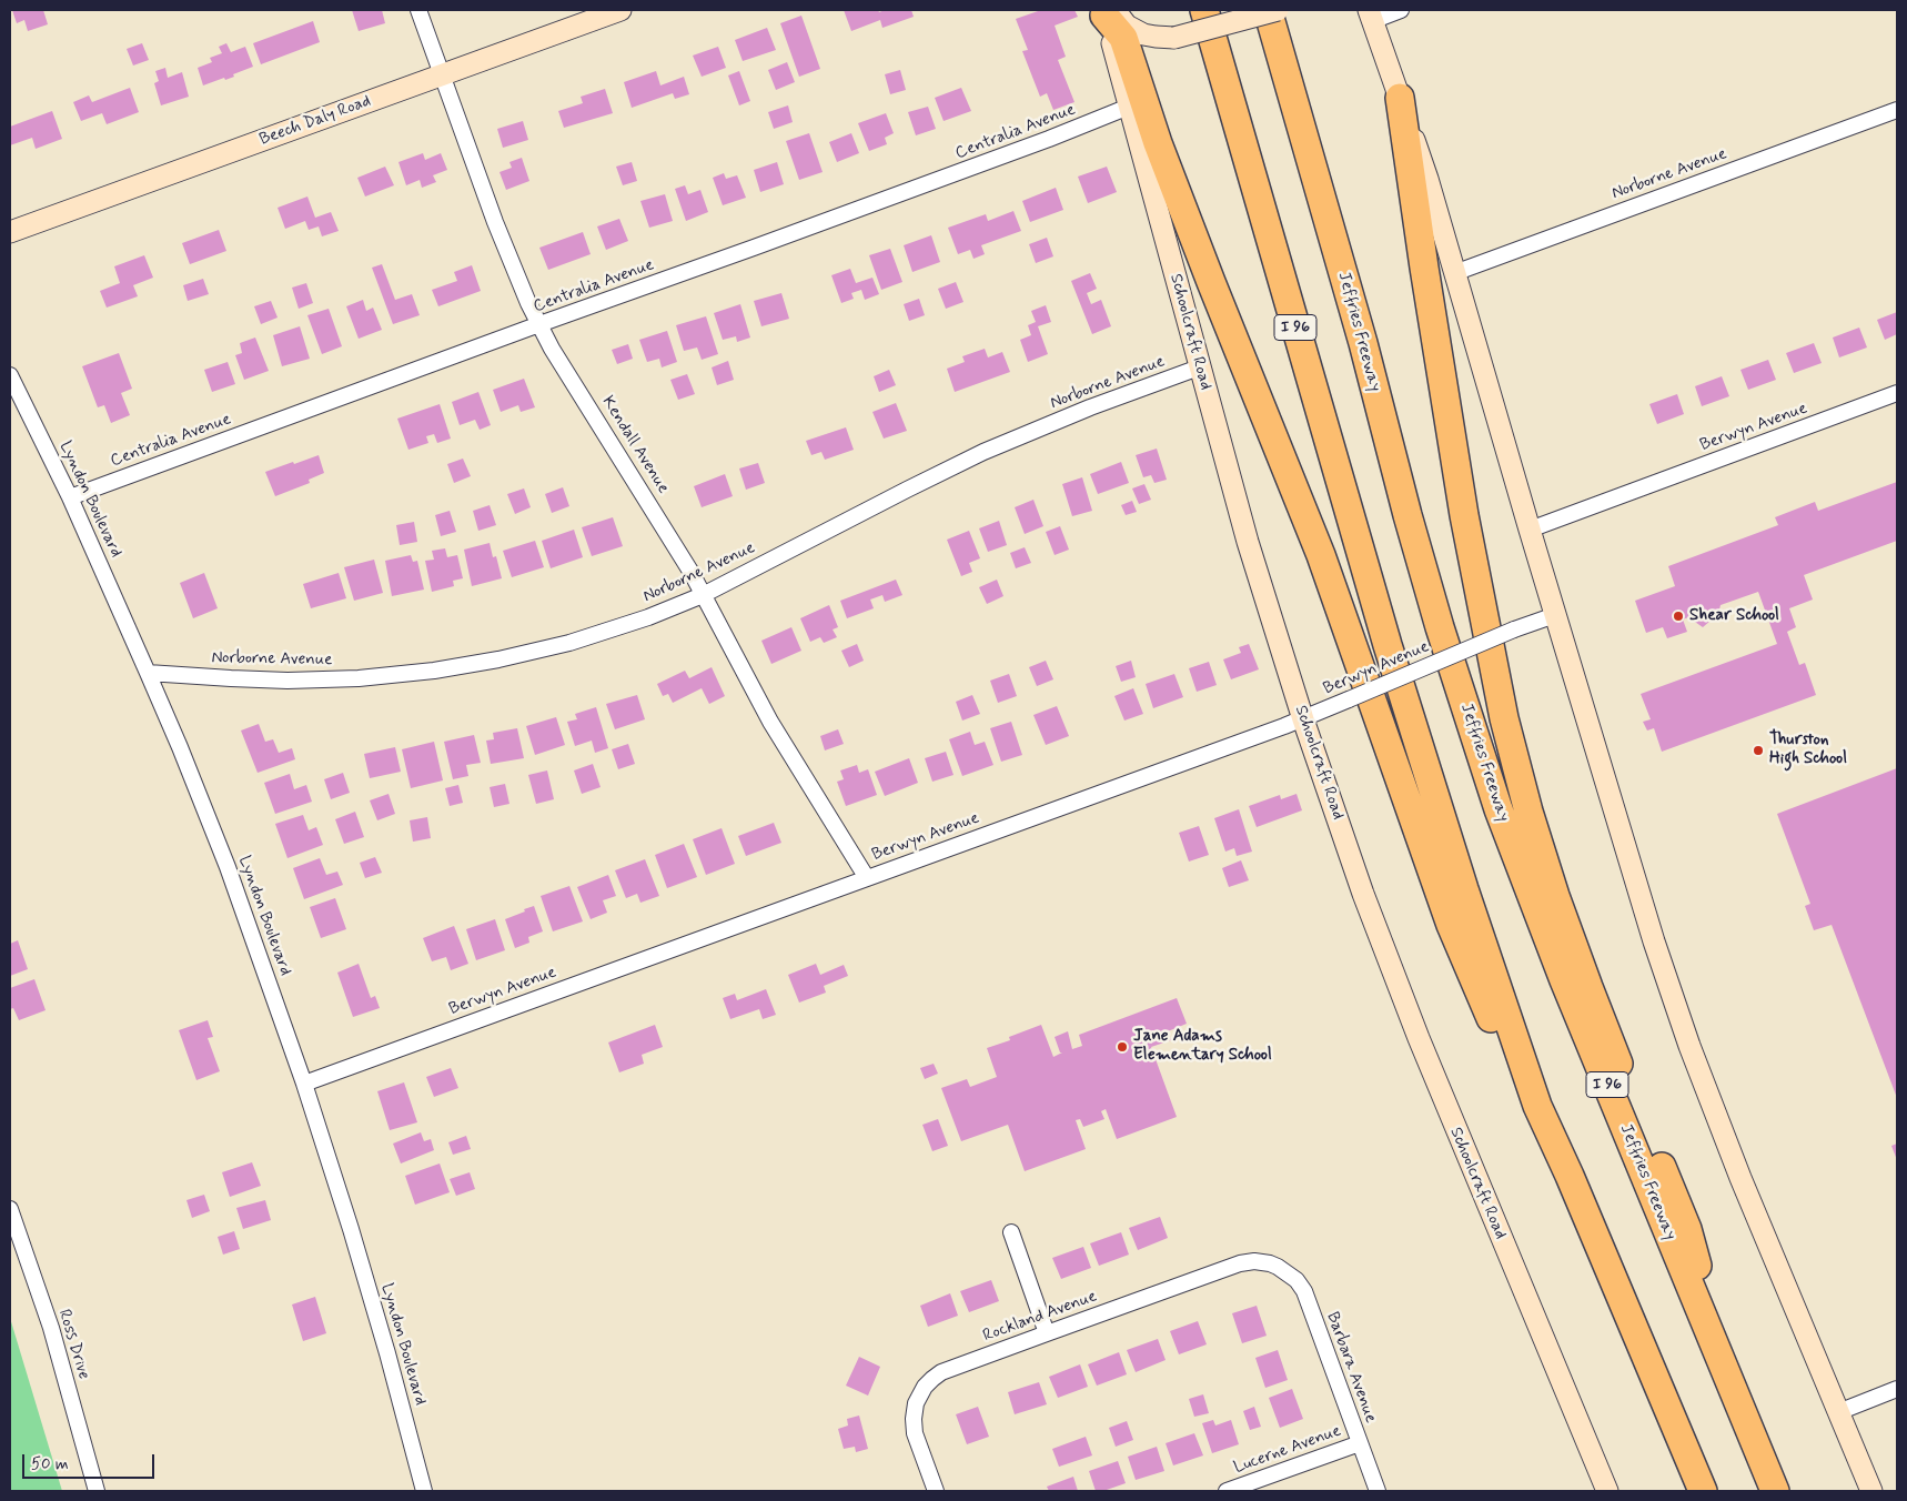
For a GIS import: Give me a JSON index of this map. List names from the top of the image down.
{
  "streets": {
    "highway": ["I 96", "Jeffries Freeway"],
    "main road": ["Beech Daly Road", "Schoolcraft Road"],
    "street": [
      "Centralia Avenue",
      "Norborne Avenue",
      "Berwyn Avenue",
      "Kendall Avenue",
      "Lyndon Boulevard",
      "Rockland Avenue",
      "Ross Drive",
      "Barbara Avenue",
      "Lucerne Avenue"
    ]
  },
  "crossings": [
    ["Beech Daly Road", "Kendall Avenue"],
    ["Centralia Avenue", "Schoolcraft Road"],
    ["Centralia Avenue", "Kendall Avenue"],
    ["Centralia Avenue", "Lyndon Boulevard"],
    ["Norborne Avenue", "Schoolcraft Road"],
    ["Norborne Avenue", "Kendall Avenue"],
    ["Norborne Avenue", "Lyndon Boulevard"],
    ["Schoolcraft Road", "Berwyn Avenue"],
    ["Berwyn Avenue", "Kendall Avenue"],
    ["Berwyn Avenue", "Lyndon Boulevard"],
    ["Rockland Avenue", "Barbara Avenue"],
    ["Barbara Avenue", "Lucerne Avenue"]
  ],
  "places": ["Shear School", "Thurston High School", "Jane Adams Elementary School"],
  "scale_bar": "50 m"
}
